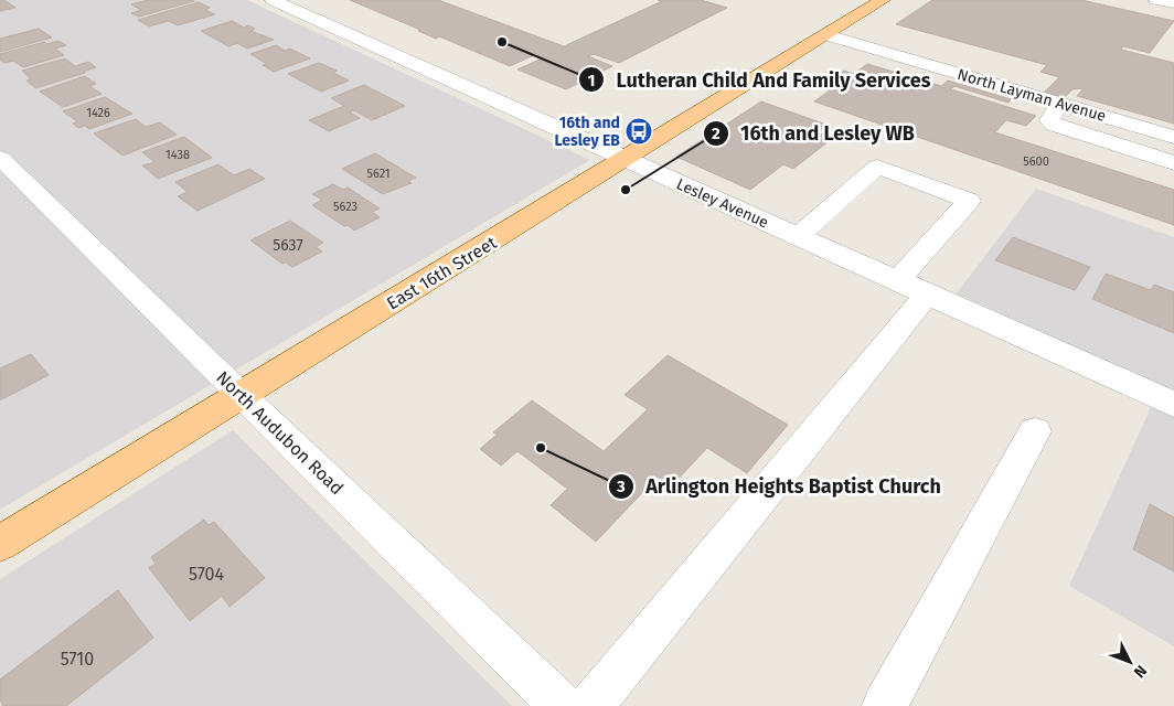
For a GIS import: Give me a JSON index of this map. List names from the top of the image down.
{
  "streets": {
    "main road": ["East 16th Street"],
    "street": ["North Layman Avenue", "Lesley Avenue", "North Audubon Road"]
  },
  "crossings": [
    ["North Layman Avenue", "East 16th Street"],
    ["Lesley Avenue", "East 16th Street"],
    ["East 16th Street", "North Audubon Road"]
  ],
  "places": {
    "other": ["Lutheran Child And Family Services", "16th and Lesley WB", "Arlington Heights Baptist Church"],
    "bus stop": ["16th and Lesley EB"]
  },
  "house_numbers": [
    "1426",
    "1438",
    "5600",
    "5621",
    "5623",
    "5637",
    "5704",
    "5710"
  ],
  "north": "bottom right"
}
